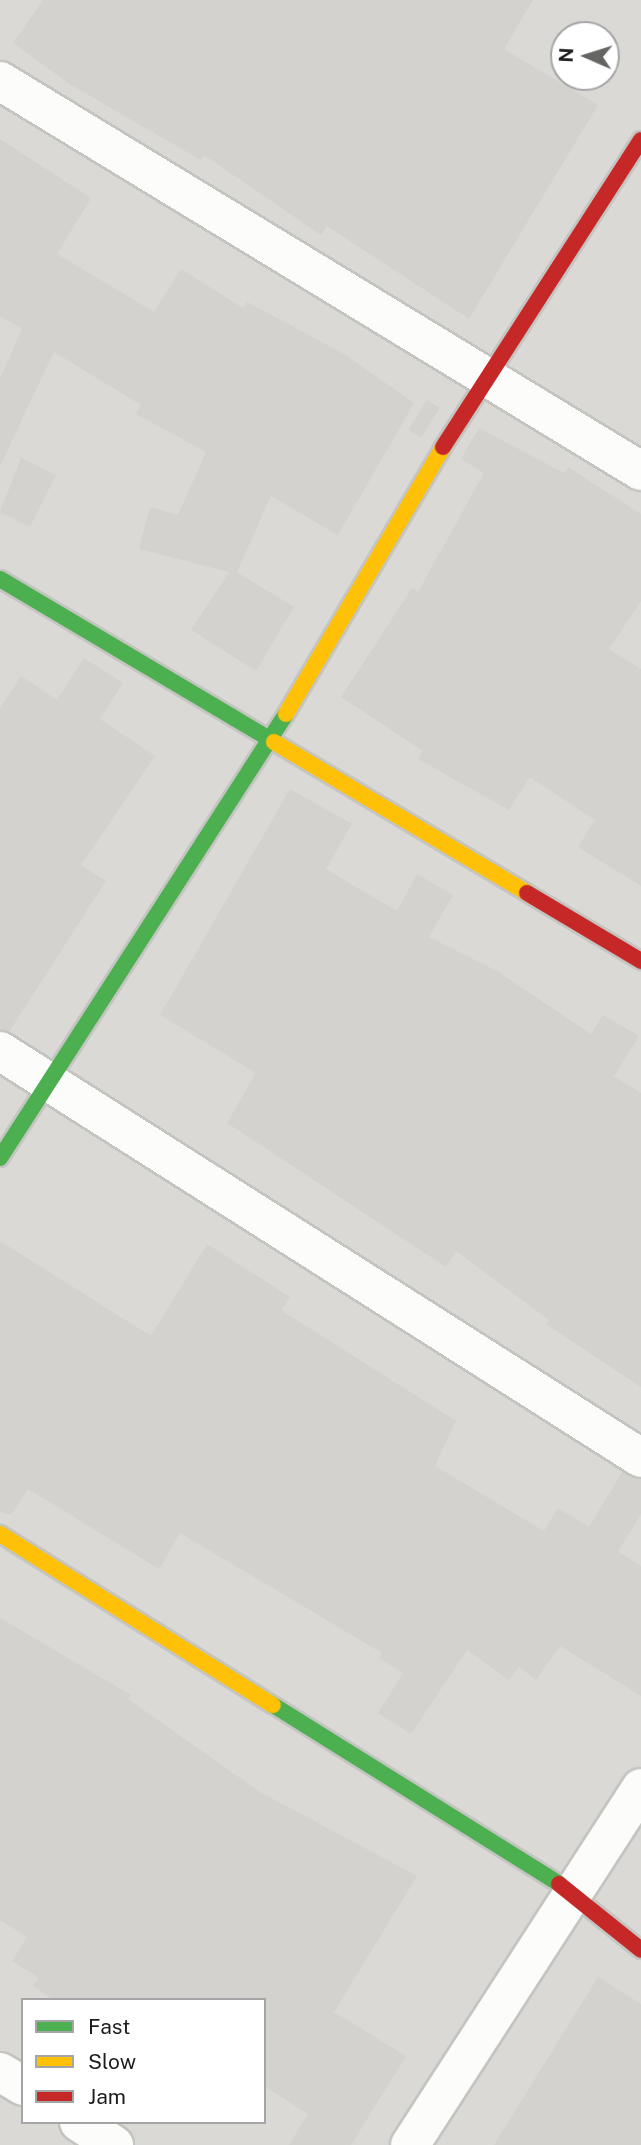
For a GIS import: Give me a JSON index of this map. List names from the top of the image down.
{
  "legend": ["Fast", "Slow", "Jam"],
  "north": "left"
}
